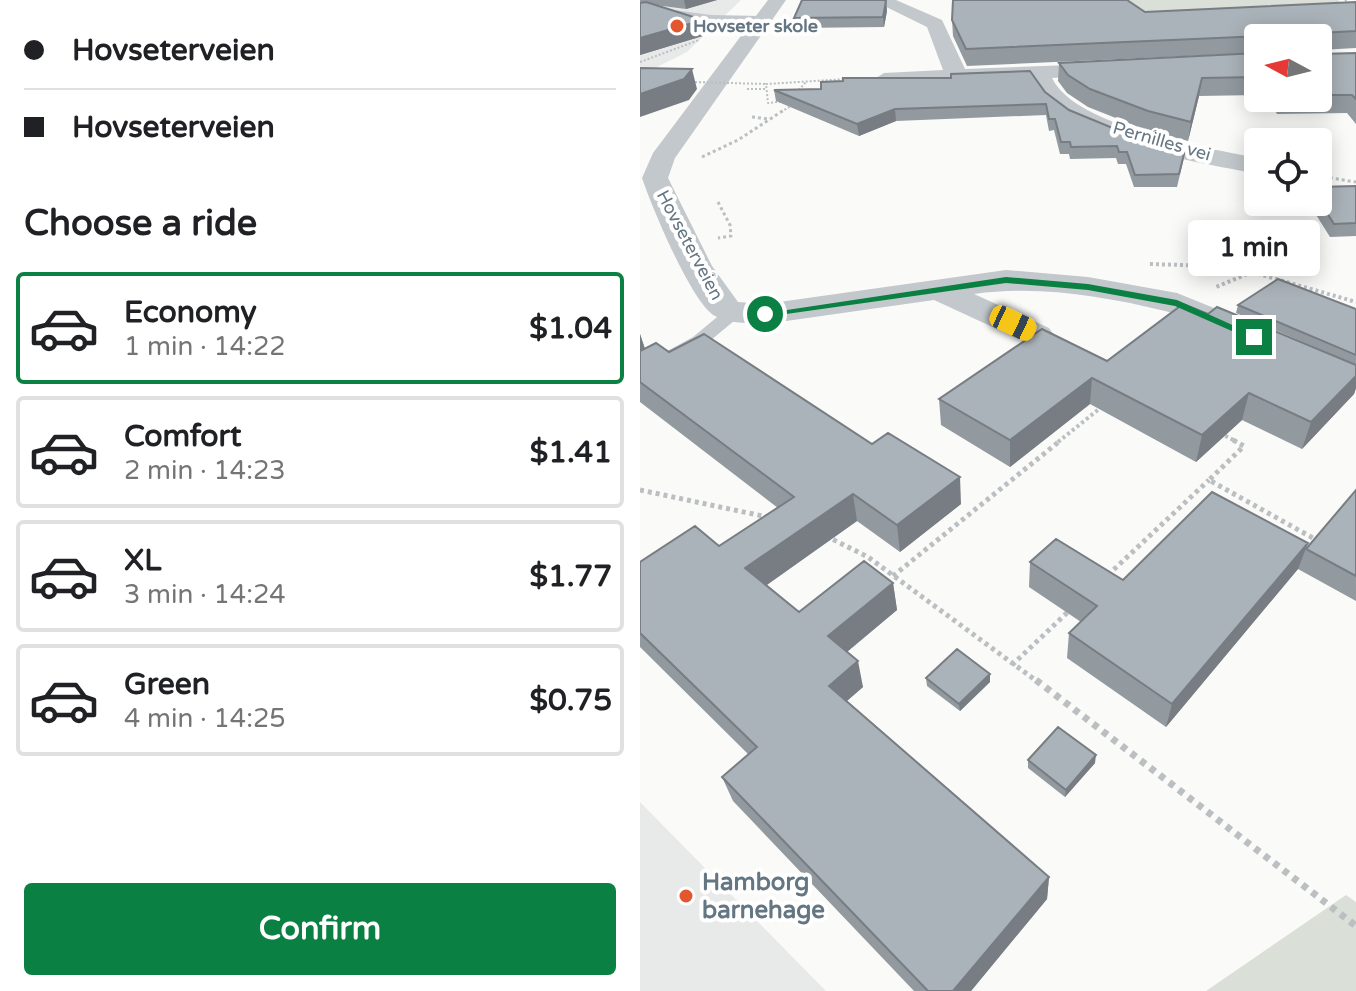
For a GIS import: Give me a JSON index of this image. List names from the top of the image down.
{
  "streets": {
    "street": ["Pernilles vei", "Hovseterveien"]
  },
  "places": ["Hovseter skole", "Hamborg barnehage"],
  "north": "left",
  "page": {
    "banner": ["Hovseterveien", "Hovseterveien"],
    "heading": "Choose a ride",
    "bubble": "1 min",
    "list": [
      {
        "name": "Economy",
        "note": "1 min · 14:22",
        "value": "$1.04"
      },
      {
        "name": "Comfort",
        "note": "2 min · 14:23",
        "value": "$1.41"
      },
      {
        "name": "XL",
        "note": "3 min · 14:24",
        "value": "$1.77"
      },
      {
        "name": "Green",
        "note": "4 min · 14:25",
        "value": "$0.75"
      }
    ],
    "buttons": "Confirm"
  }
}
